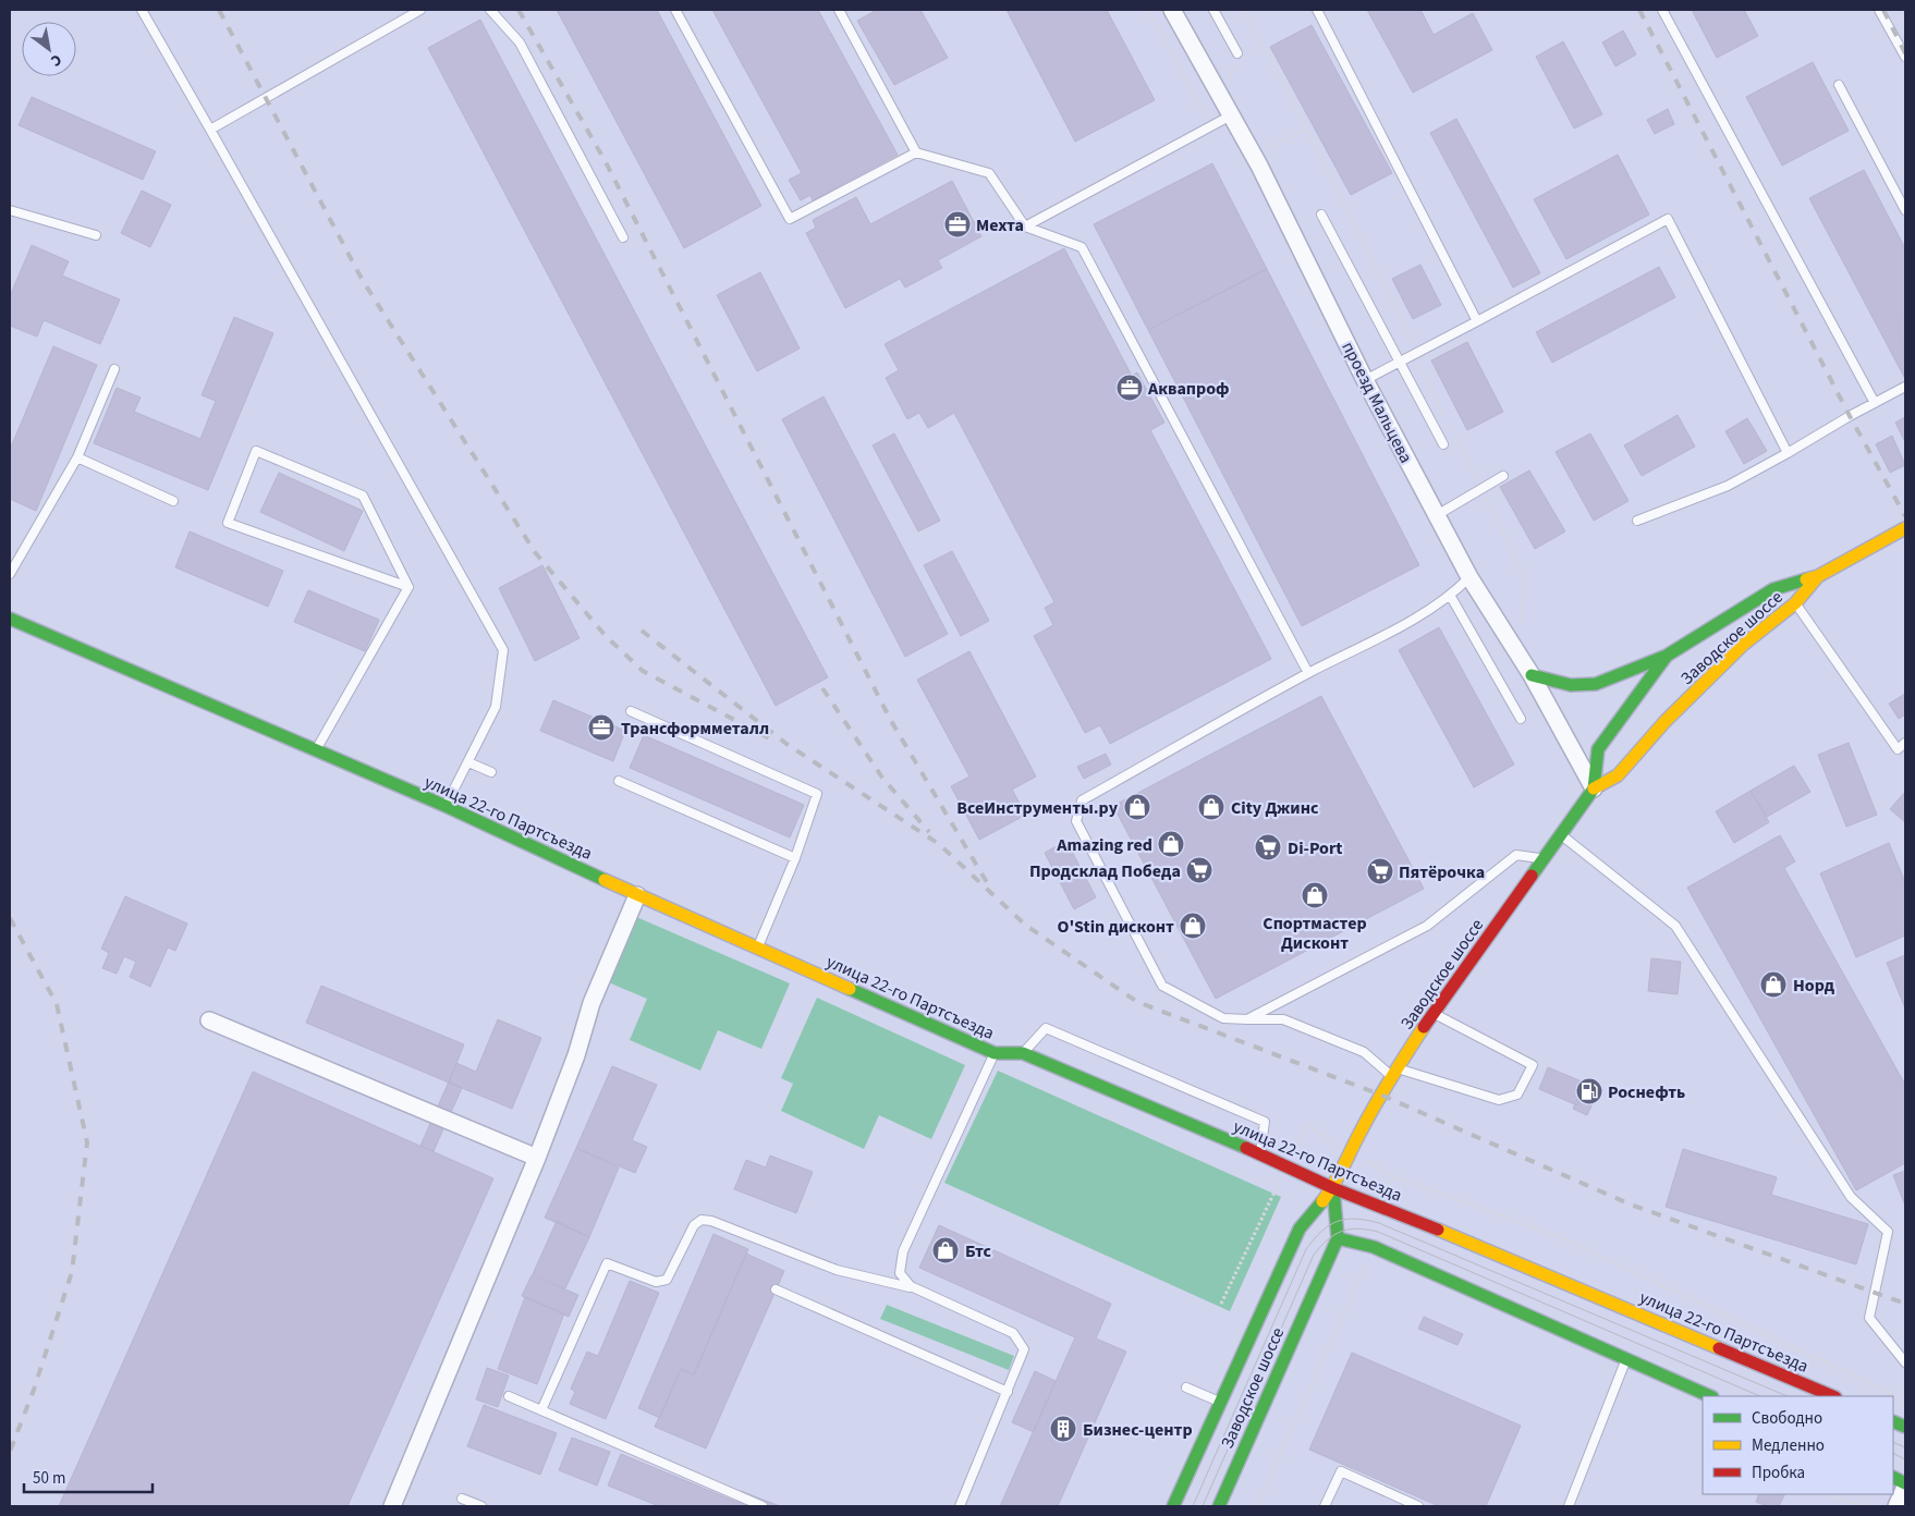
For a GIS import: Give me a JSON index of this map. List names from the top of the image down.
{
  "streets": {
    "main road": ["Заводское шоссе", "улица 22-го Партсъезда"],
    "street": ["проезд Мальцева"]
  },
  "crossings": [
    ["проезд Мальцева", "Заводское шоссе"],
    ["Заводское шоссе", "улица 22-го Партсъезда"]
  ],
  "places": {
    "office": ["Мехта", "Аквапроф", "Трансформметалл"],
    "shop": [
      "ВсеИнструменты.ру",
      "City Джинс",
      "Amazing red",
      "Спортмастер Дисконт",
      "O'Stin дисконт",
      "Норд",
      "Бтс"
    ],
    "supermarket": ["Di-Port", "Продсклад Победа", "Пятёрочка"],
    "fuel station": ["Роснефть"],
    "building": ["Бизнес-центр"]
  },
  "legend": ["Свободно", "Медленно", "Пробка"],
  "scale_bar": "50 m",
  "north": "bottom right"
}
